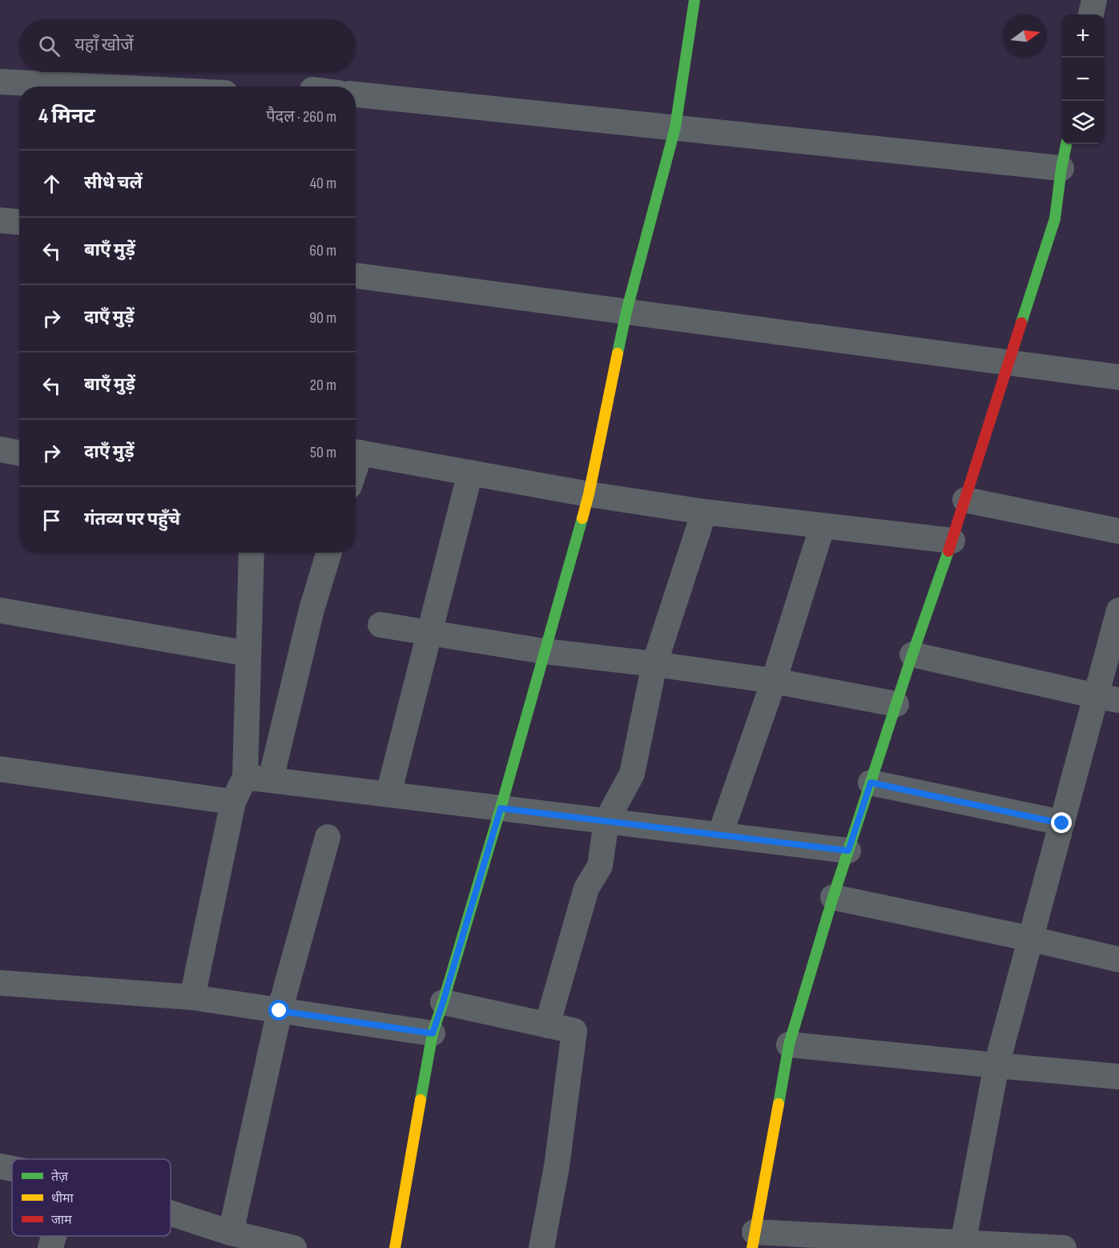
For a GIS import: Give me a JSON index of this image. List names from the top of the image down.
{
  "legend": ["तेज़", "धीमा", "जाम"],
  "north": "right",
  "page": {
    "map_buttons": ["+", "−"],
    "search": "यहाँ खोजें",
    "heading": ["4 मिनट", "पैदल · 260 m"],
    "list": [
      ["सीधे चलें", "40 m"],
      ["बाएँ मुड़ें", "60 m"],
      ["दाएँ मुड़ें", "90 m"],
      ["बाएँ मुड़ें", "20 m"],
      ["दाएँ मुड़ें", "50 m"],
      "गंतव्य पर पहुँचे"
    ]
  }
}
